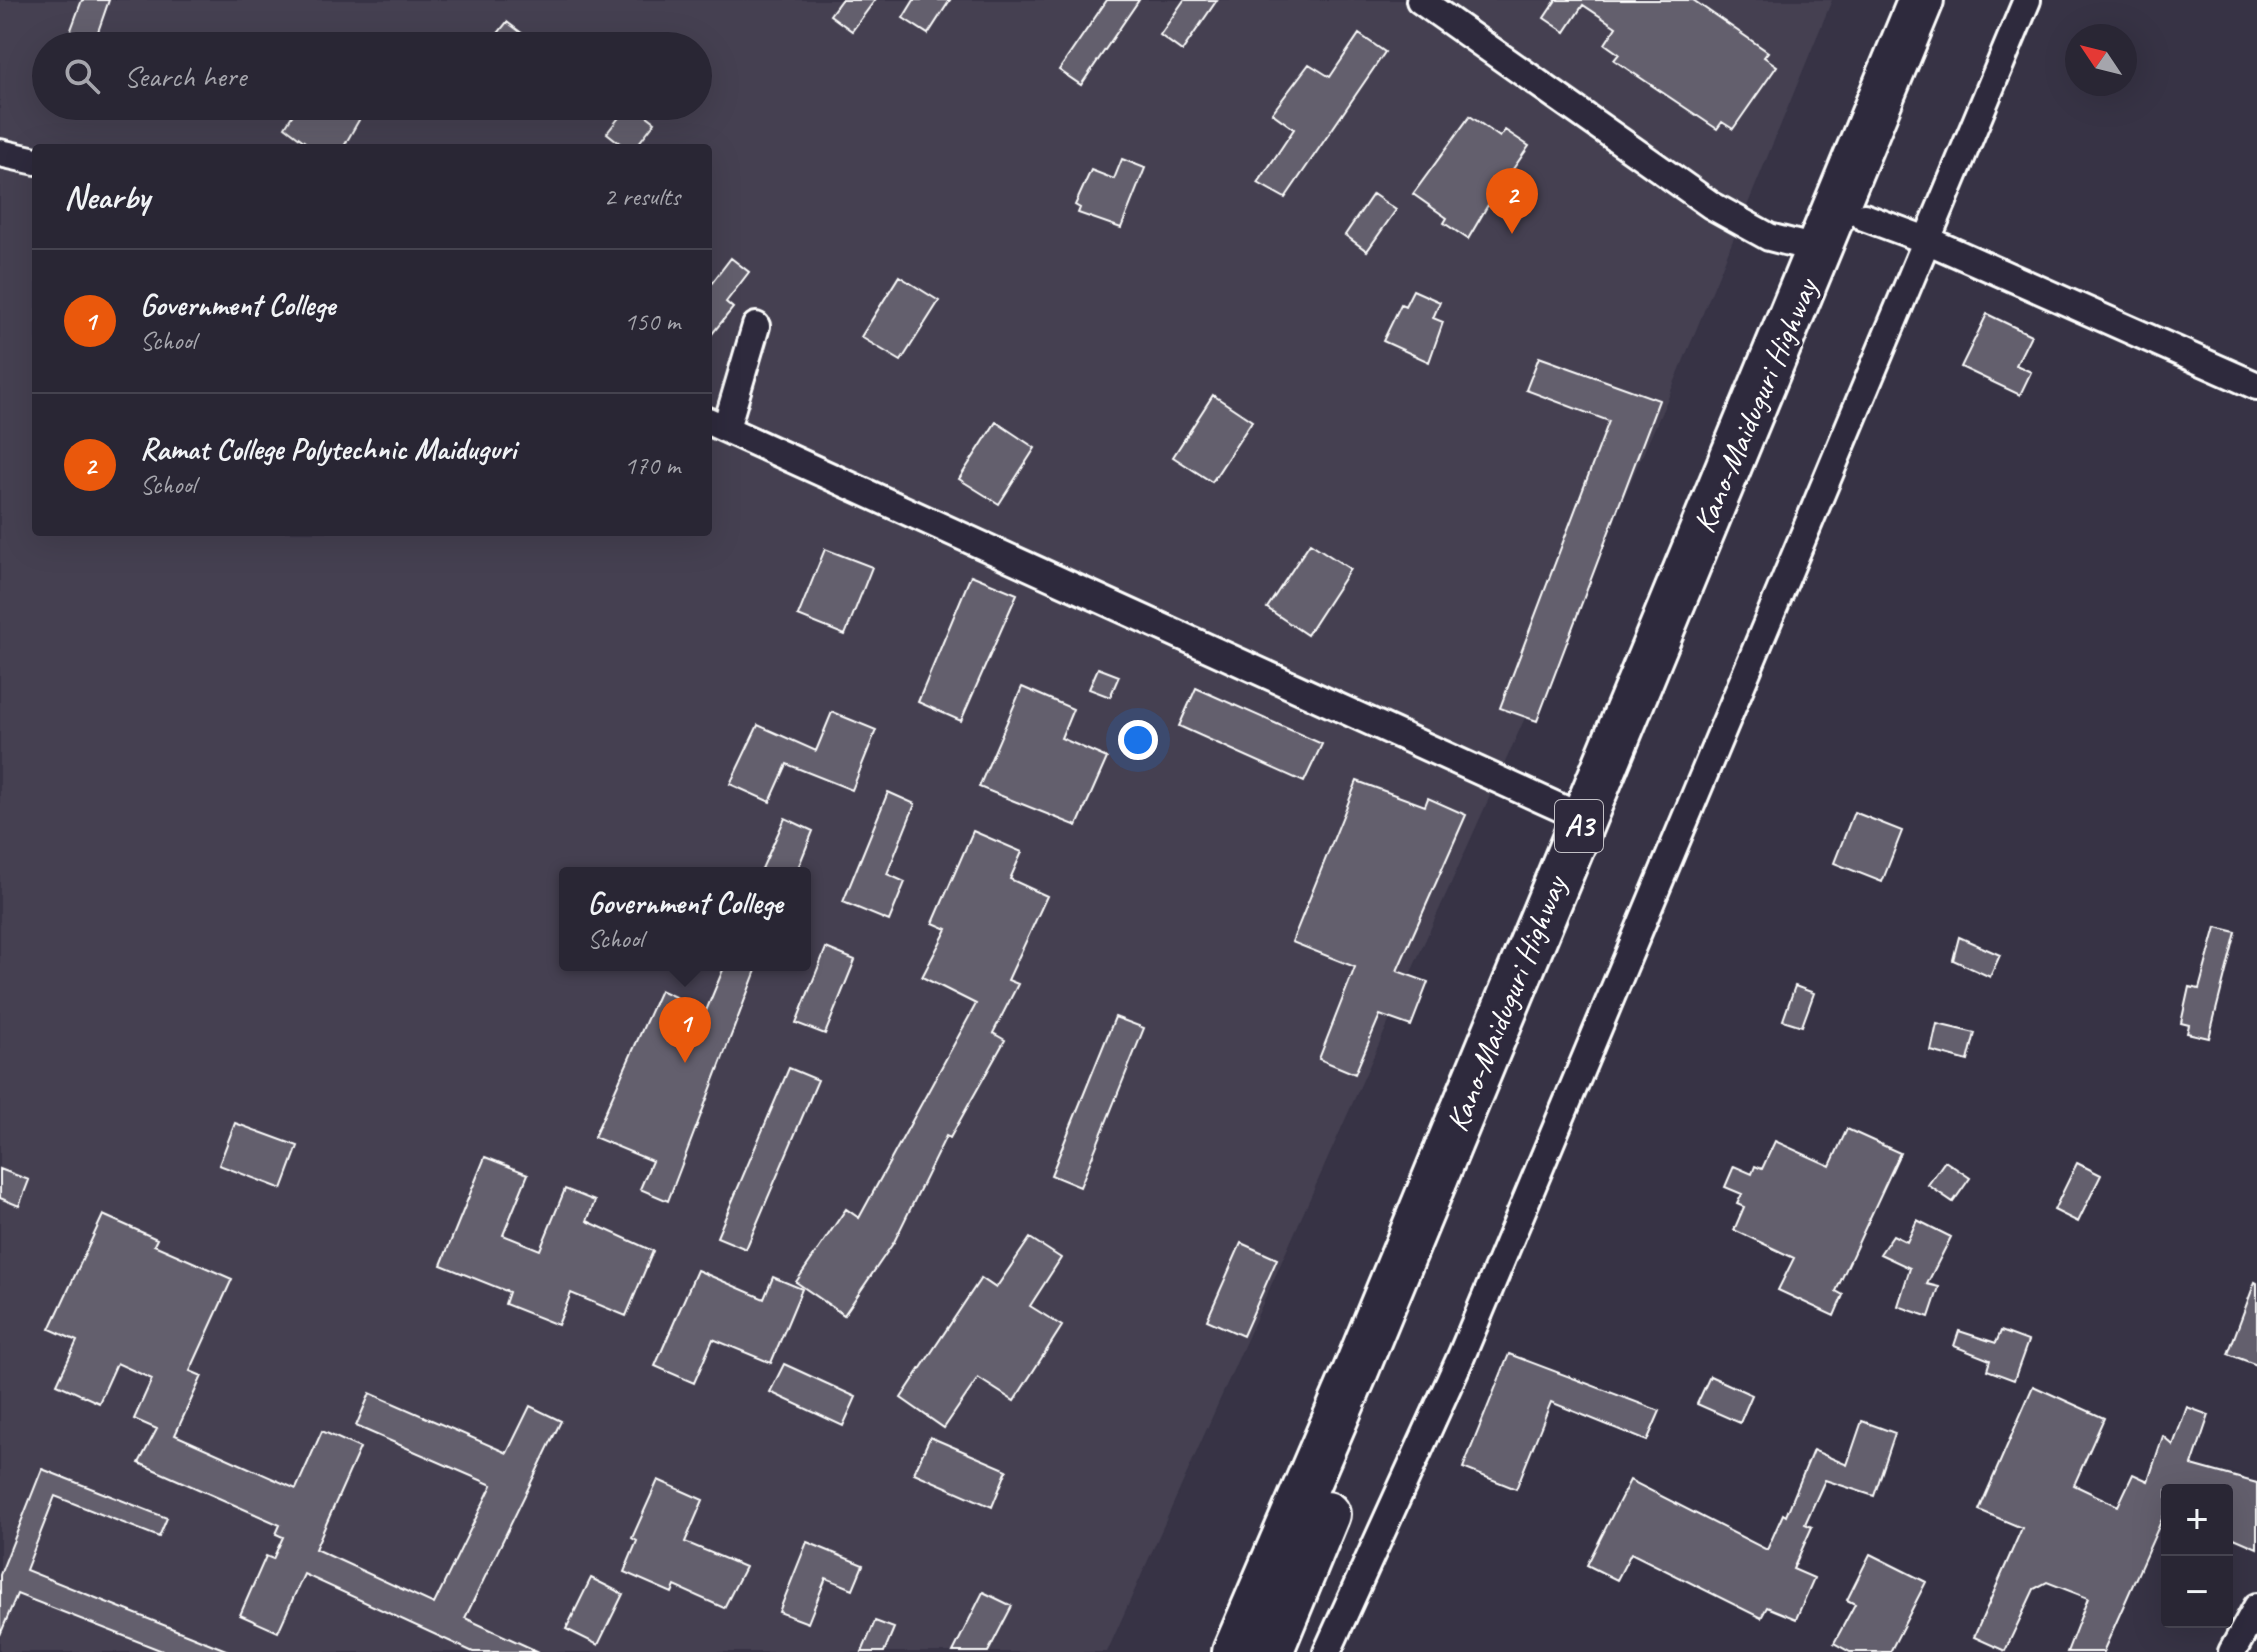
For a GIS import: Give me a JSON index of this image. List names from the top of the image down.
{
  "streets": {
    "highway": ["Kano-Maiduguri Highway", "A3"]
  },
  "north": "top left",
  "page": {
    "search": "Search here",
    "heading": ["Nearby", "2 results"],
    "pins": ["2", "1"],
    "list": [
      {
        "mark": "1",
        "name": "Government College",
        "note": "School",
        "value": "150 m"
      },
      {
        "mark": "2",
        "name": "Ramat College Polytechnic Maiduguri",
        "note": "School",
        "value": "170 m"
      }
    ],
    "popup": ["Government College", "School"],
    "map_buttons": ["+", "−"]
  }
}
